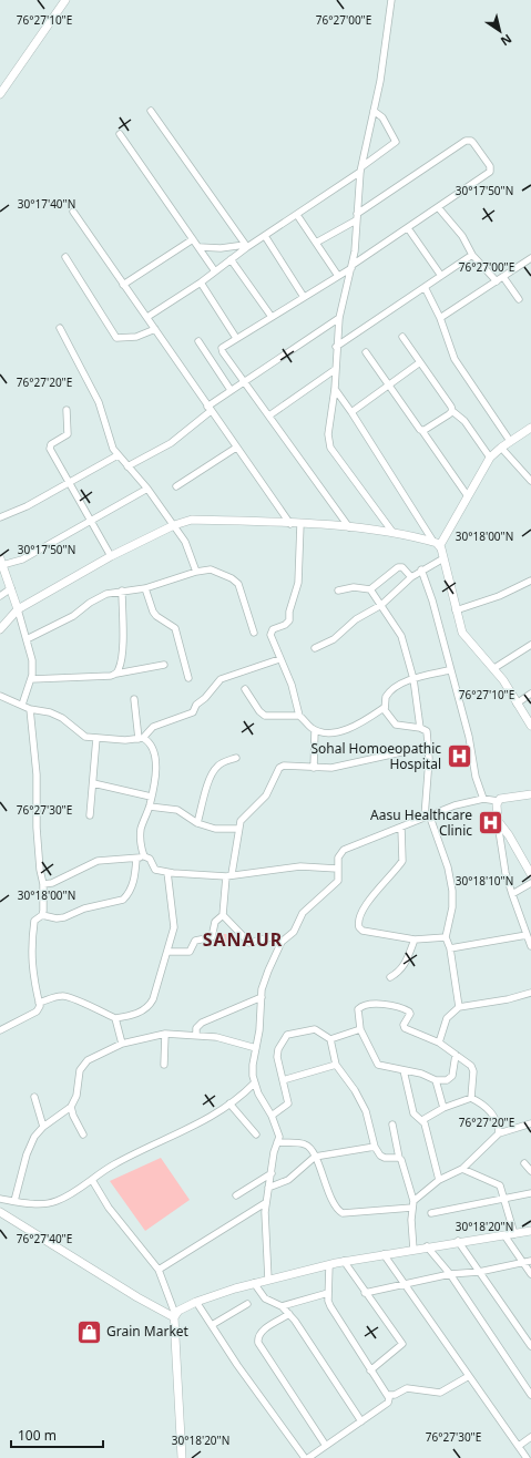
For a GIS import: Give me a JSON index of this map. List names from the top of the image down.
{
  "districts": ["SANAUR"],
  "places": {
    "hospital": ["Sohal Homoeopathic Hospital", "Aasu Healthcare Clinic"],
    "shop": ["Grain Market"]
  },
  "scale_bar": "100 m",
  "north": "bottom right",
  "coordinates": [
    "76°27'10\"E",
    "76°27'00\"E",
    "30°17'50\"N",
    "30°17'40\"N",
    "76°27'20\"E",
    "30°18'00\"N",
    "76°27'30\"E",
    "30°18'10\"N",
    "30°18'20\"N",
    "76°27'40\"E"
  ]
}
